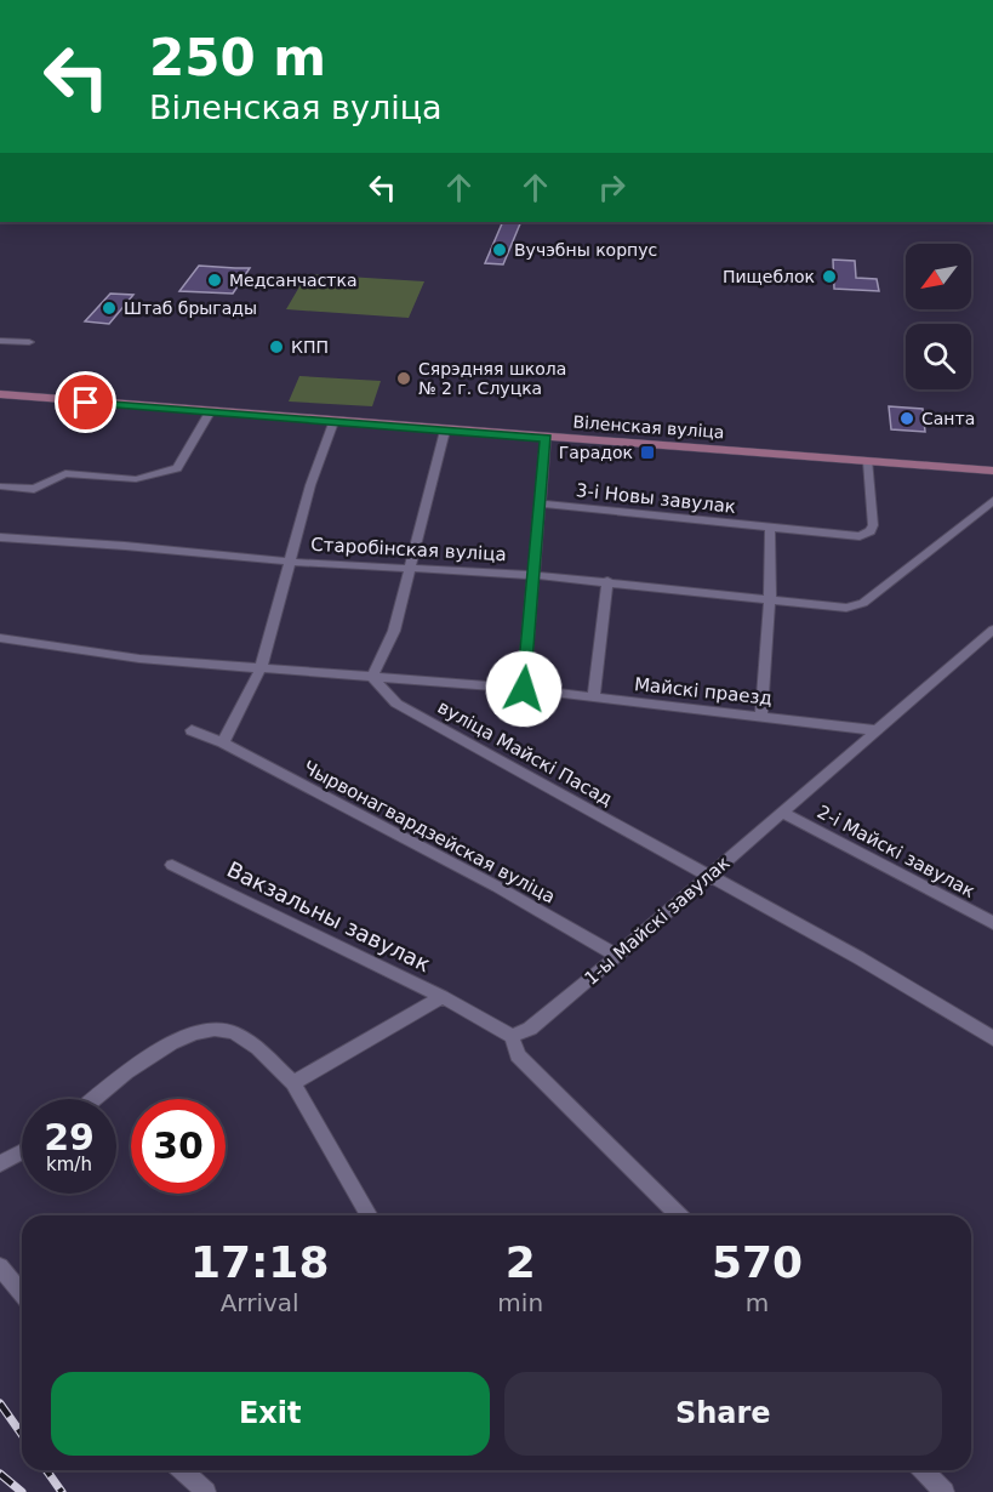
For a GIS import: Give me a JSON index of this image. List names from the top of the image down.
{
  "streets": {
    "main road": ["Віленская вуліца"],
    "street": [
      "3-і Новы завулак",
      "Старобінская вуліца",
      "Майскі праезд",
      "вуліца Майскі Пасад",
      "Чырвонагвардзейская вуліца",
      "2-і Майскі завулак",
      "Вакзальны завулак",
      "1-ы Майскі завулак"
    ]
  },
  "crossings": [
    ["Віленская вуліца", "3-і Новы завулак"],
    ["Майскі праезд", "вуліца Майскі Пасад"],
    ["Майскі праезд", "1-ы Майскі завулак"],
    ["вуліца Майскі Пасад", "1-ы Майскі завулак"],
    ["Чырвонагвардзейская вуліца", "1-ы Майскі завулак"],
    ["2-і Майскі завулак", "1-ы Майскі завулак"]
  ],
  "places": {
    "other": [
      "Вучэбны корпус",
      "Пищеблок",
      "Медсанчастка",
      "Штаб брыгады",
      "КПП",
      "Сярэдняя школа № 2 г. Слуцка",
      "Санта"
    ],
    "transit": ["Гарадок"]
  },
  "north": "bottom left",
  "page": {
    "turn": ["250 m", "Віленская вуліца"],
    "speed": "29 km/h",
    "limit": "30",
    "eta": [
      "17:18",
      "Arrival",
      "2",
      "min",
      "570",
      "m"
    ],
    "buttons": ["Exit", "Share"]
  }
}
